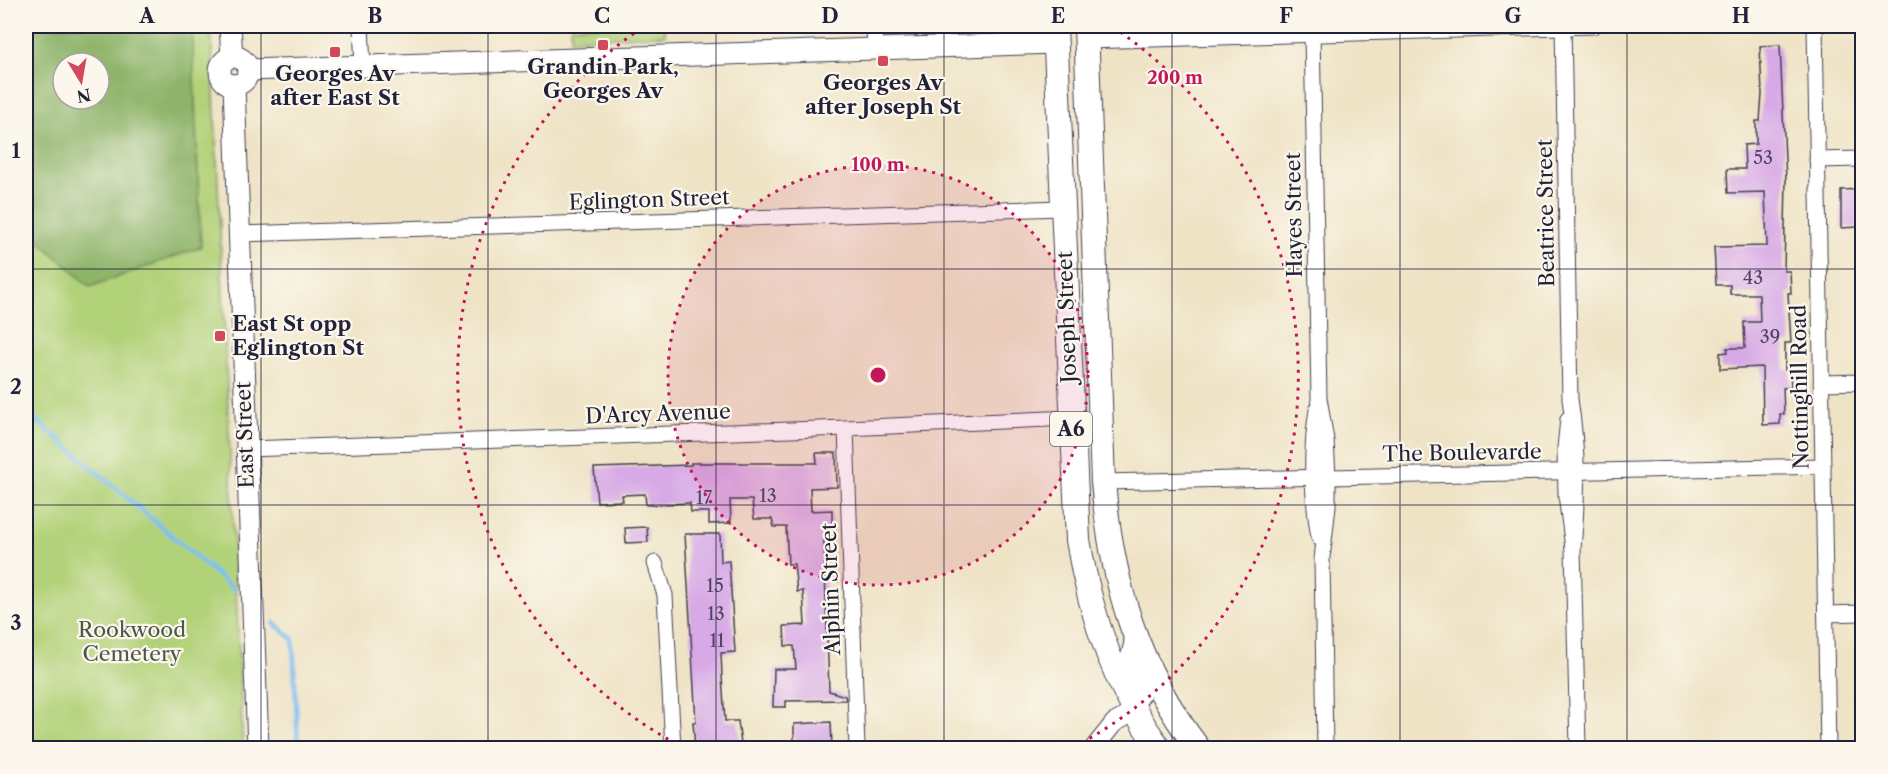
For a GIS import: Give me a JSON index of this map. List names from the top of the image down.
{
  "streets": {
    "highway": ["Joseph Street", "A6"],
    "main road": ["East Street"],
    "street": [
      "Eglington Street",
      "Beatrice Street",
      "Hayes Street",
      "Nottinghill Road",
      "D'Arcy Avenue",
      "The Boulevarde",
      "Alphin Street"
    ]
  },
  "crossings": [
    ["Eglington Street", "Joseph Street"],
    ["Eglington Street", "East Street"],
    ["Beatrice Street", "The Boulevarde"],
    ["Hayes Street", "The Boulevarde"],
    ["Joseph Street", "D'Arcy Avenue"],
    ["Joseph Street", "A6"],
    ["Joseph Street", "The Boulevarde"],
    ["Nottinghill Road", "The Boulevarde"],
    ["D'Arcy Avenue", "East Street"],
    ["D'Arcy Avenue", "Alphin Street"]
  ],
  "parks": ["Rookwood Cemetery"],
  "places": {
    "transit": [
      "Grandin Park, Georges Av",
      "Georges Av after East St",
      "Georges Av after Joseph St",
      "East St opp Eglington St"
    ]
  },
  "house_numbers": [
    "53",
    "43",
    "39",
    "13",
    "17",
    "15",
    "13",
    "11"
  ],
  "north": "bottom",
  "grid": {
    "columns": [
      "A",
      "B",
      "C",
      "D",
      "E",
      "F",
      "G",
      "H"
    ],
    "rows": ["1", "2", "3"]
  },
  "rings": ["200 m", "100 m"]
}
